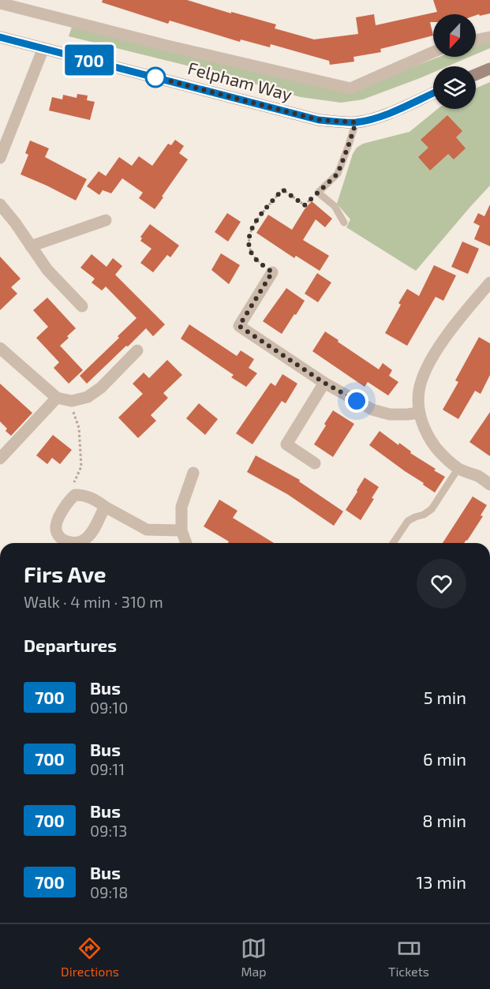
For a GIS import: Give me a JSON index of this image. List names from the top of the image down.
{
  "streets": {
    "main road": ["Felpham Way"]
  },
  "lines": ["bus line 700"],
  "north": "bottom",
  "page": {
    "on_map": "700",
    "heading": [
      ["Firs Ave", "Walk · 4 min · 310 m"],
      "Departures"
    ],
    "list": [
      {
        "mark": "700",
        "name": "Bus",
        "note": "09:10",
        "value": "5 min"
      },
      {
        "mark": "700",
        "name": "Bus",
        "note": "09:11",
        "value": "6 min"
      },
      {
        "mark": "700",
        "name": "Bus",
        "note": "09:13",
        "value": "8 min"
      },
      {
        "mark": "700",
        "name": "Bus",
        "note": "09:18",
        "value": "13 min"
      }
    ],
    "tabs": ["Directions", "Map", "Tickets"]
  }
}
